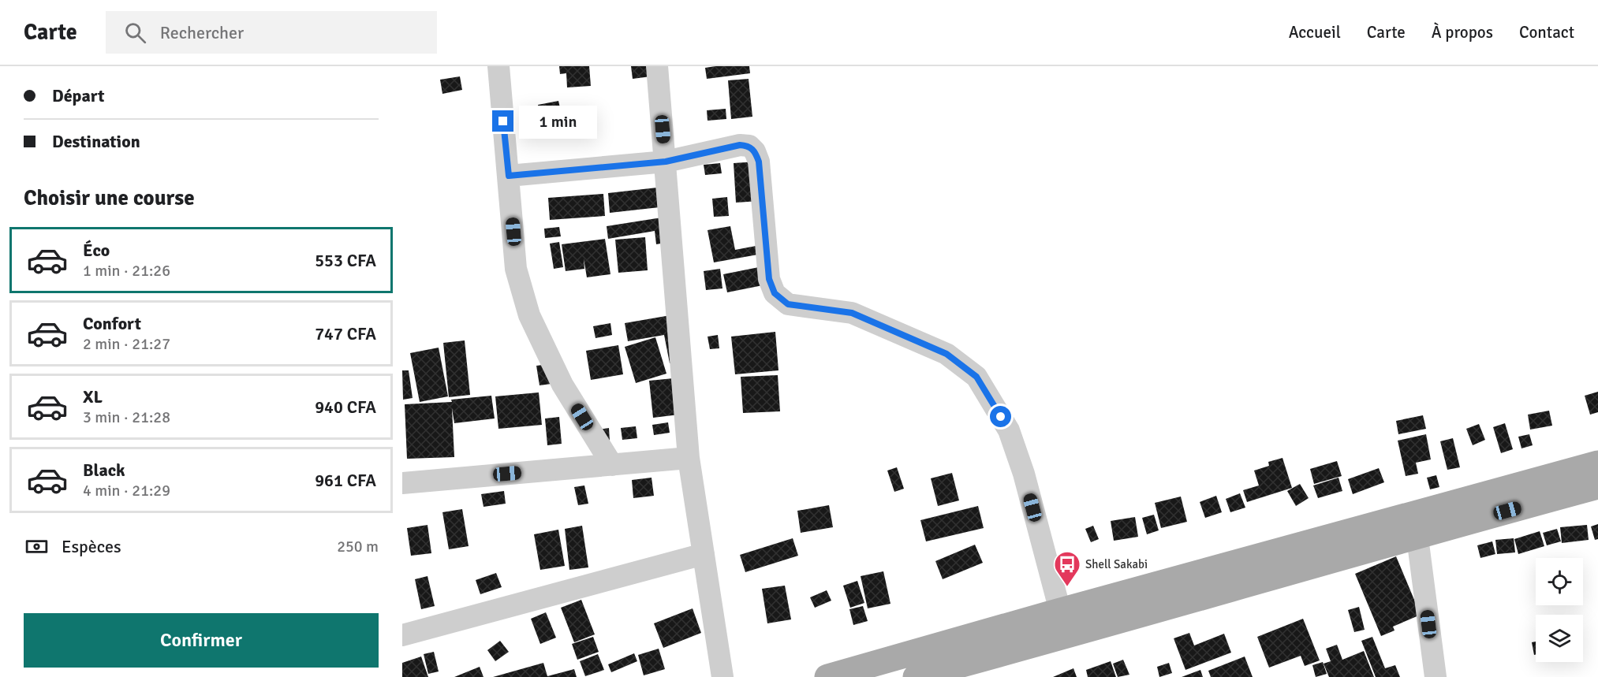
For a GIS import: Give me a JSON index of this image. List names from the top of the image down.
{
  "places": {
    "bus stop": ["Shell Sakabi"]
  },
  "page": {
    "header": "Carte",
    "search": "Rechercher",
    "nav": [
      "Accueil",
      "Carte",
      "À propos",
      "Contact"
    ],
    "banner": ["Départ", "Destination"],
    "bubble": "1 min",
    "heading": "Choisir une course",
    "list": [
      {
        "name": "Éco",
        "note": "1 min · 21:26",
        "value": "553 CFA"
      },
      {
        "name": "Confort",
        "note": "2 min · 21:27",
        "value": "747 CFA"
      },
      {
        "name": "XL",
        "note": "3 min · 21:28",
        "value": "940 CFA"
      },
      {
        "name": "Black",
        "note": "4 min · 21:29",
        "value": "961 CFA"
      }
    ],
    "pay": ["Espèces", "250 m"],
    "buttons": "Confirmer"
  }
}
